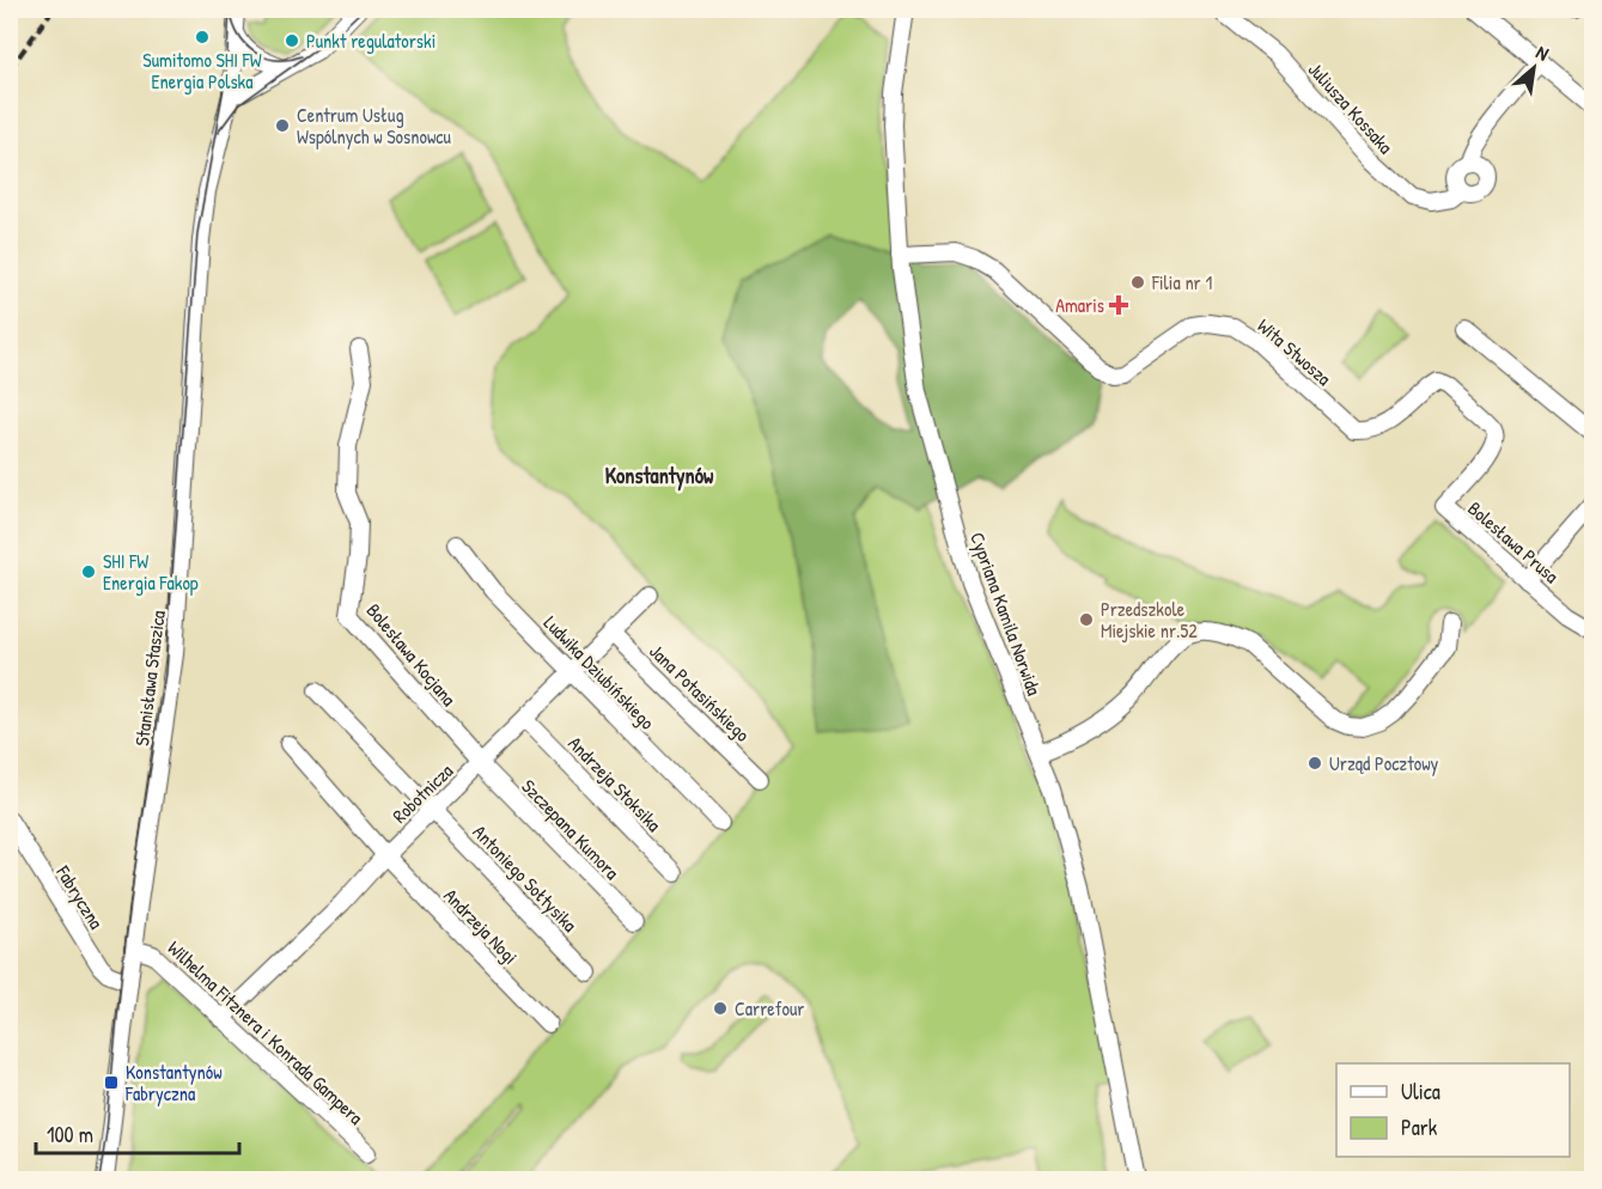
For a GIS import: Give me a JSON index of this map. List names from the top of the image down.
{
  "streets": {
    "street": [
      "Juliusza Kossaka",
      "Wita Stwosza",
      "Bolesława Prusa",
      "Cypriana Kamila Norwida",
      "Bolesława Kocjana",
      "Ludwika Dziubińskiego",
      "Stanisława Staszica",
      "Jana Potasińskiego",
      "Andrzeja Stoksika",
      "Robotnicza",
      "Szczepana Kumora",
      "Antoniego Sołtysika",
      "Fabryczna",
      "Andrzeja Nogi",
      "Wilhelma Fitznera i Konrada Gampera"
    ]
  },
  "crossings": [
    ["Wita Stwosza", "Bolesława Prusa"],
    ["Wita Stwosza", "Cypriana Kamila Norwida"],
    ["Bolesława Kocjana", "Robotnicza"],
    ["Bolesława Kocjana", "Szczepana Kumora"],
    ["Ludwika Dziubińskiego", "Robotnicza"],
    ["Stanisława Staszica", "Fabryczna"],
    ["Stanisława Staszica", "Wilhelma Fitznera i Konrada Gampera"],
    ["Jana Potasińskiego", "Robotnicza"],
    ["Andrzeja Stoksika", "Robotnicza"],
    ["Robotnicza", "Szczepana Kumora"],
    ["Robotnicza", "Antoniego Sołtysika"],
    ["Robotnicza", "Andrzeja Nogi"],
    ["Robotnicza", "Wilhelma Fitznera i Konrada Gampera"]
  ],
  "districts": ["Konstantynów"],
  "places": {
    "other": [
      "Sumitomo SHI FW Energia Polska",
      "Punkt regulatorski",
      "Centrum Usług Wspólnych w Sosnowcu",
      "Filia nr 1",
      "SHI FW Energia Fakop",
      "Przedszkole Miejskie nr.52",
      "Urząd Pocztowy",
      "Carrefour"
    ],
    "health": ["Amaris"],
    "transit": ["Konstantynów Fabryczna"]
  },
  "legend": ["Ulica", "Park"],
  "scale_bar": "100 m",
  "north": "top right"
}
